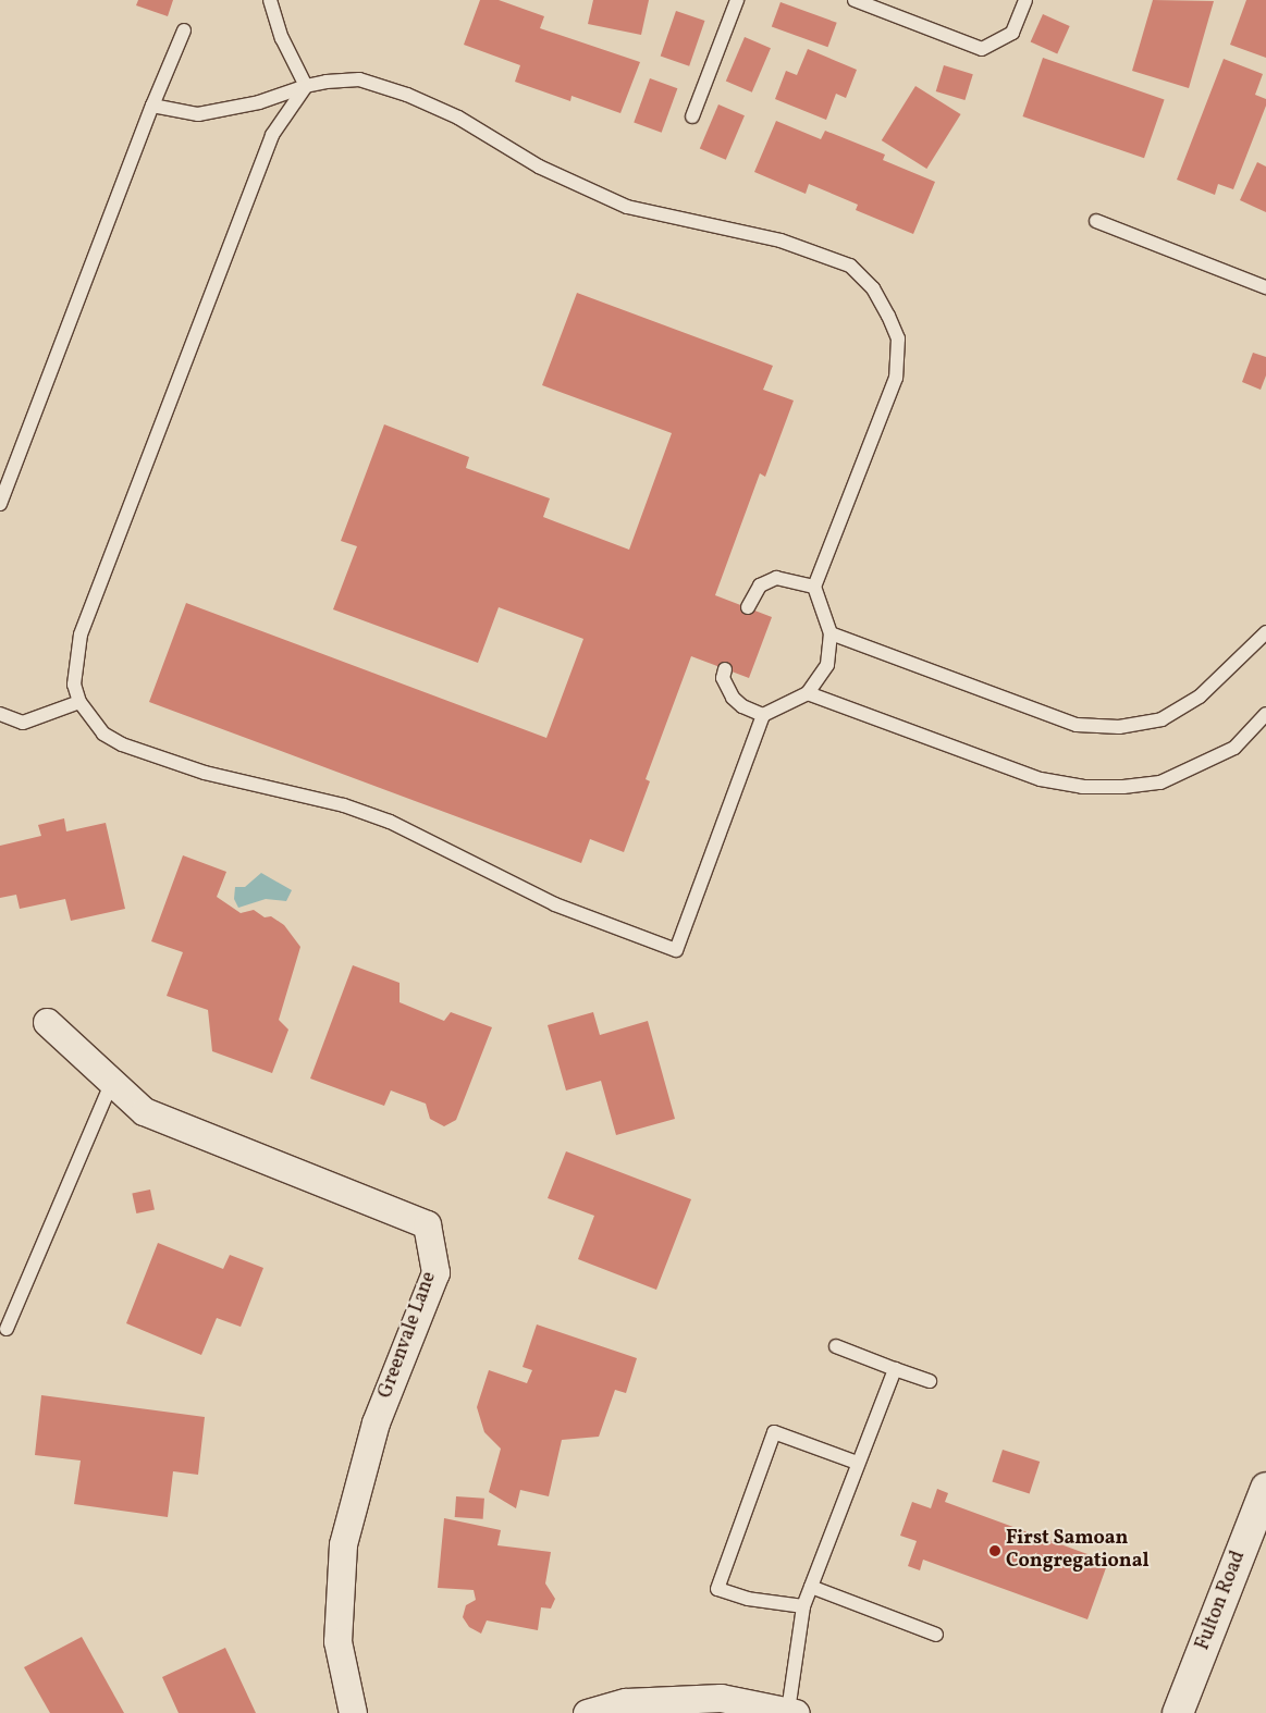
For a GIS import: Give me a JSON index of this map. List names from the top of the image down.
{
  "streets": {
    "main road": ["Fulton Road"],
    "street": ["Greenvale Lane"]
  },
  "places": ["First Samoan Congregational"]
}
